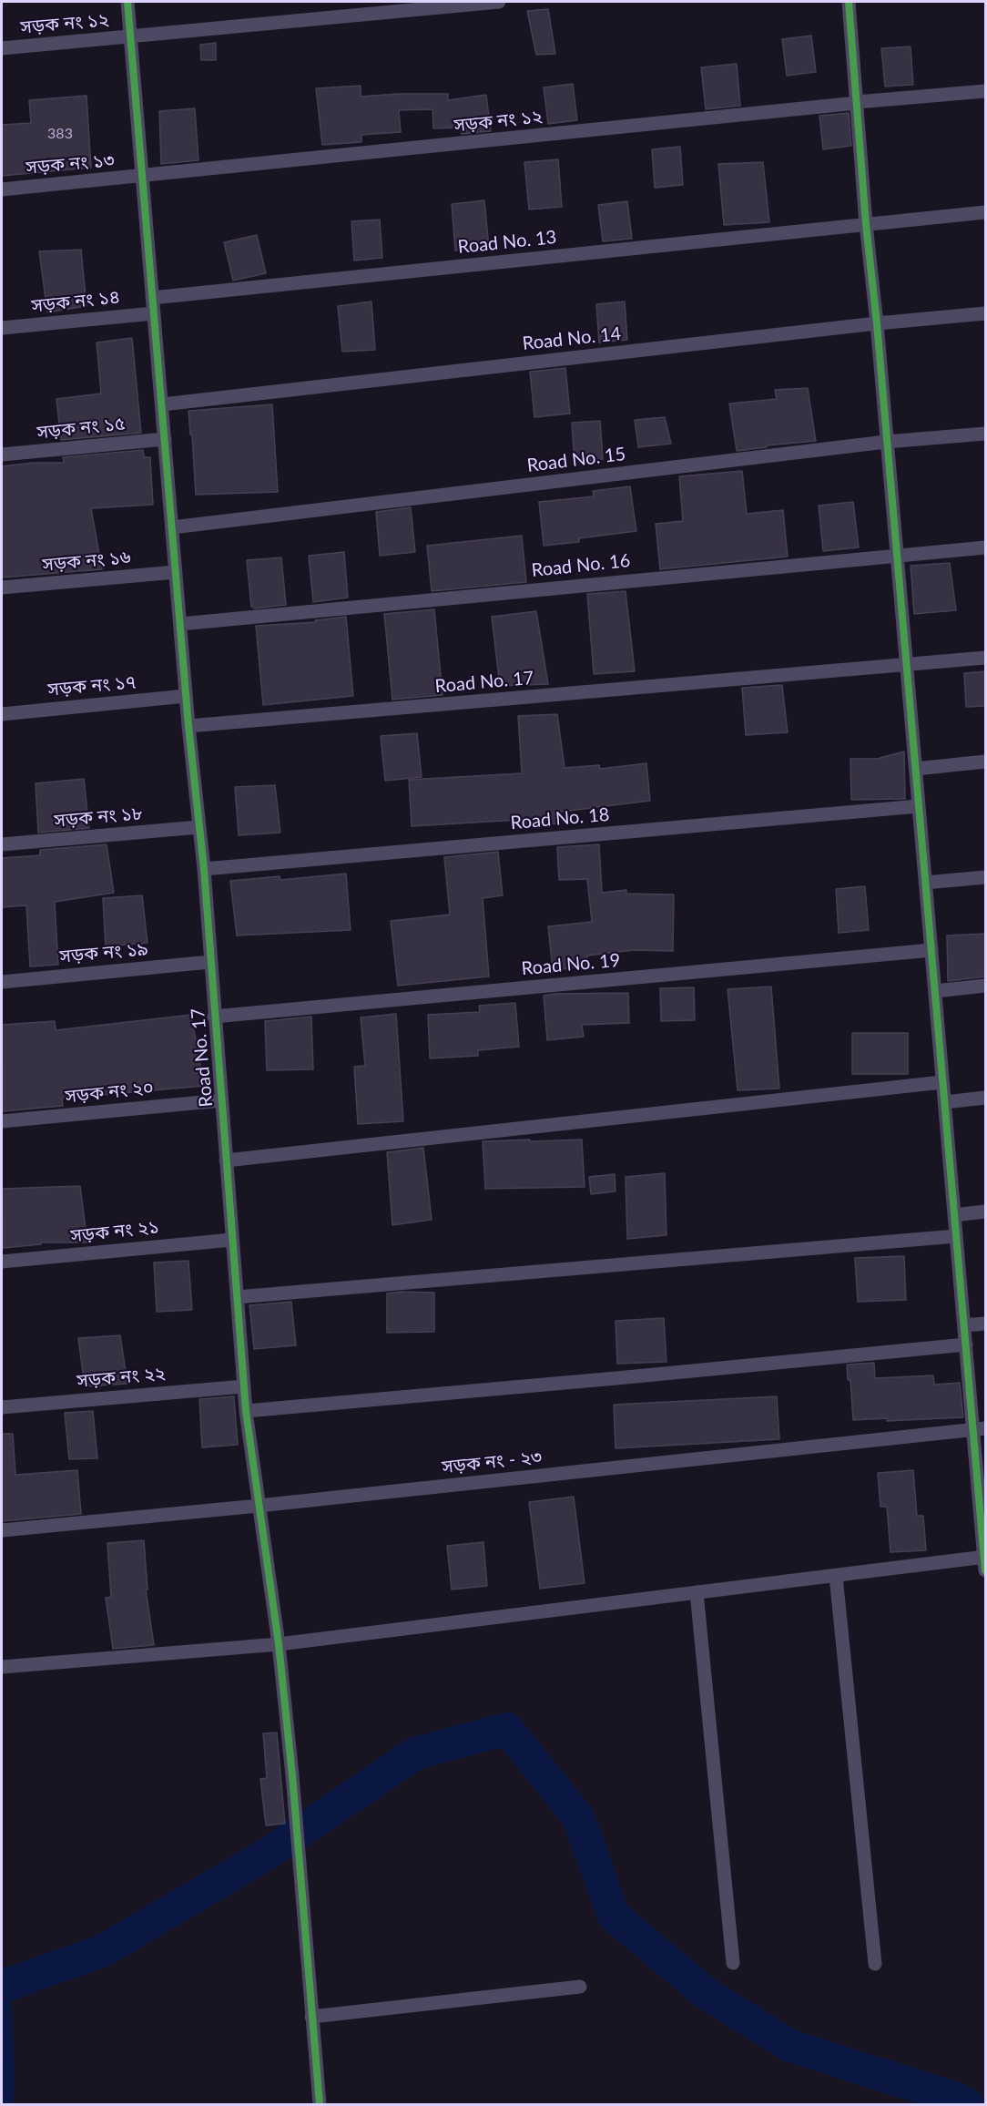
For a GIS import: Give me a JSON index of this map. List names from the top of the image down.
{
  "streets": {
    "street": [
      "সড়ক নং ১২",
      "সড়ক নং ১৩",
      "Road No. 13",
      "সড়ক নং ১৪",
      "Road No. 14",
      "সড়ক নং ১৫",
      "Road No. 15",
      "সড়ক নং ১৬",
      "Road No. 16",
      "Road No. 17",
      "সড়ক নং ১৭",
      "সড়ক নং ১৮",
      "Road No. 18",
      "সড়ক নং ১৯",
      "Road No. 19",
      "সড়ক নং ২০",
      "সড়ক নং ২১",
      "সড়ক নং ২২",
      "সড়ক নং - ২৩"
    ]
  },
  "crossings": [
    ["সড়ক নং ১২", "সড়ক নং ১৩"],
    ["Road No. 17", "সড়ক নং ১৮"],
    ["Road No. 17", "Road No. 18"],
    ["Road No. 17", "সড়ক নং ১৯"],
    ["Road No. 17", "Road No. 19"],
    ["Road No. 17", "সড়ক নং ২০"],
    ["Road No. 17", "সড়ক নং ২১"],
    ["Road No. 17", "সড়ক নং ২২"],
    ["Road No. 17", "সড়ক নং - ২৩"]
  ],
  "house_numbers": ["383"]
}
